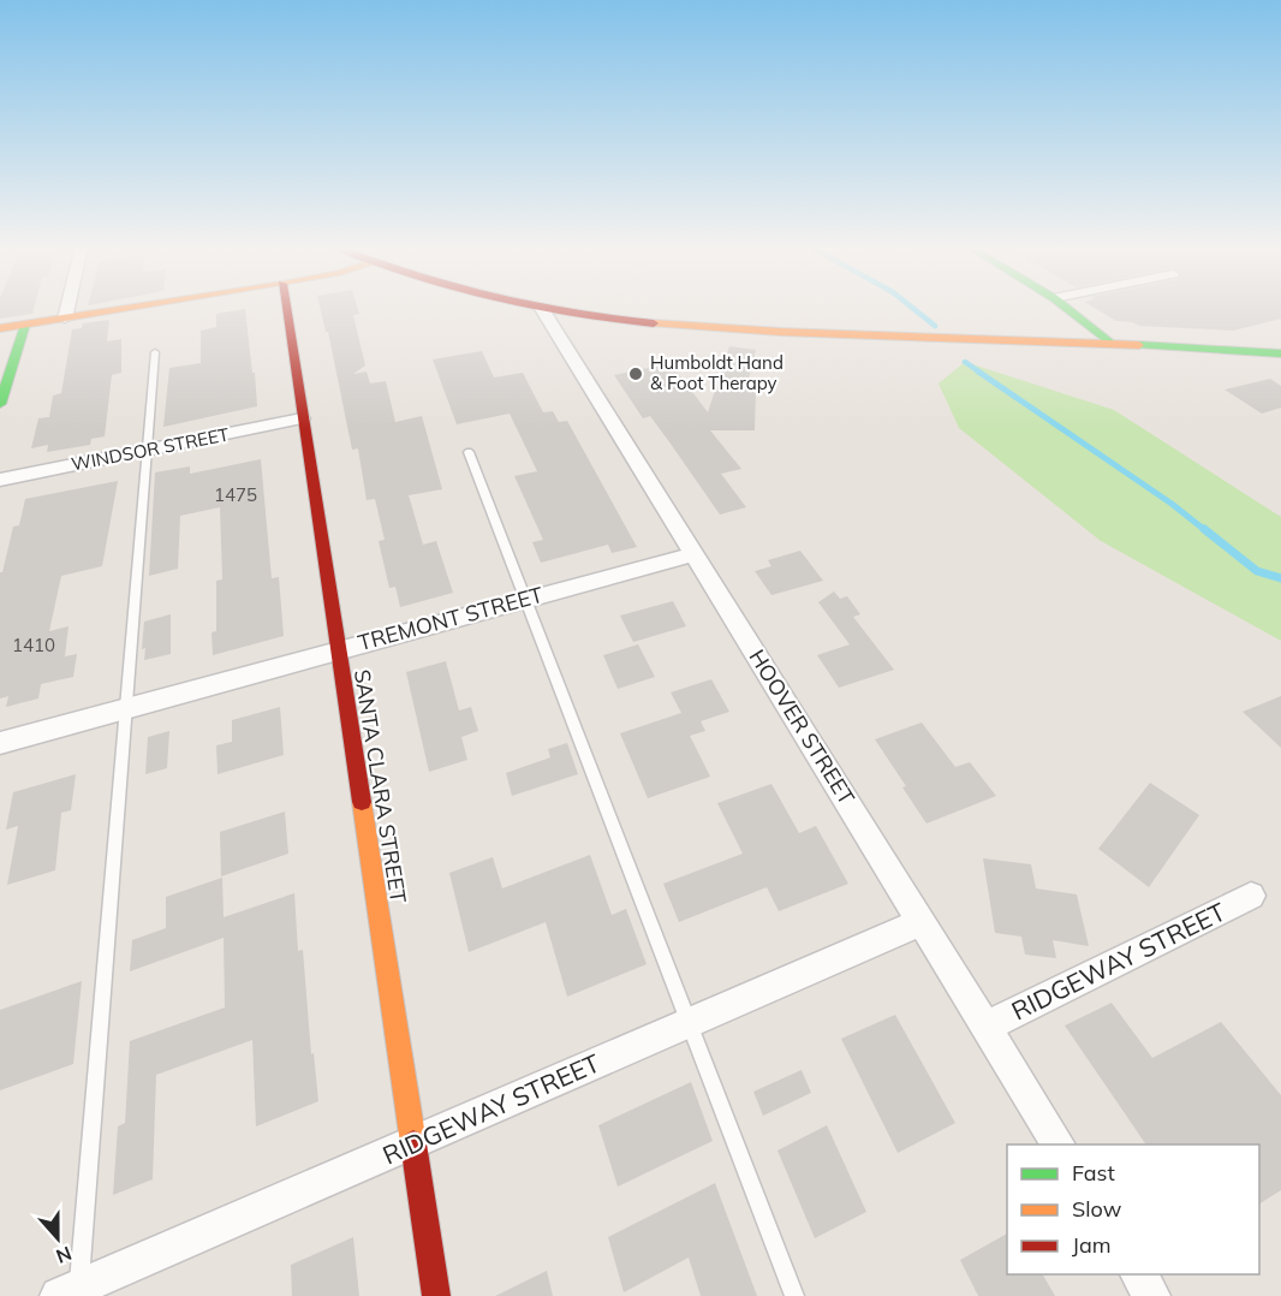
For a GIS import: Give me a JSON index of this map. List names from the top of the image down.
{
  "streets": {
    "street": [
      "WINDSOR STREET",
      "TREMONT STREET",
      "HOOVER STREET",
      "SANTA CLARA STREET",
      "RIDGEWAY STREET"
    ]
  },
  "crossings": [
    ["WINDSOR STREET", "SANTA CLARA STREET"],
    ["TREMONT STREET", "HOOVER STREET"],
    ["TREMONT STREET", "SANTA CLARA STREET"],
    ["HOOVER STREET", "RIDGEWAY STREET"],
    ["SANTA CLARA STREET", "RIDGEWAY STREET"]
  ],
  "places": ["Humboldt Hand & Foot Therapy"],
  "house_numbers": ["1475", "1410"],
  "legend": ["Fast", "Slow", "Jam"],
  "north": "bottom"
}
